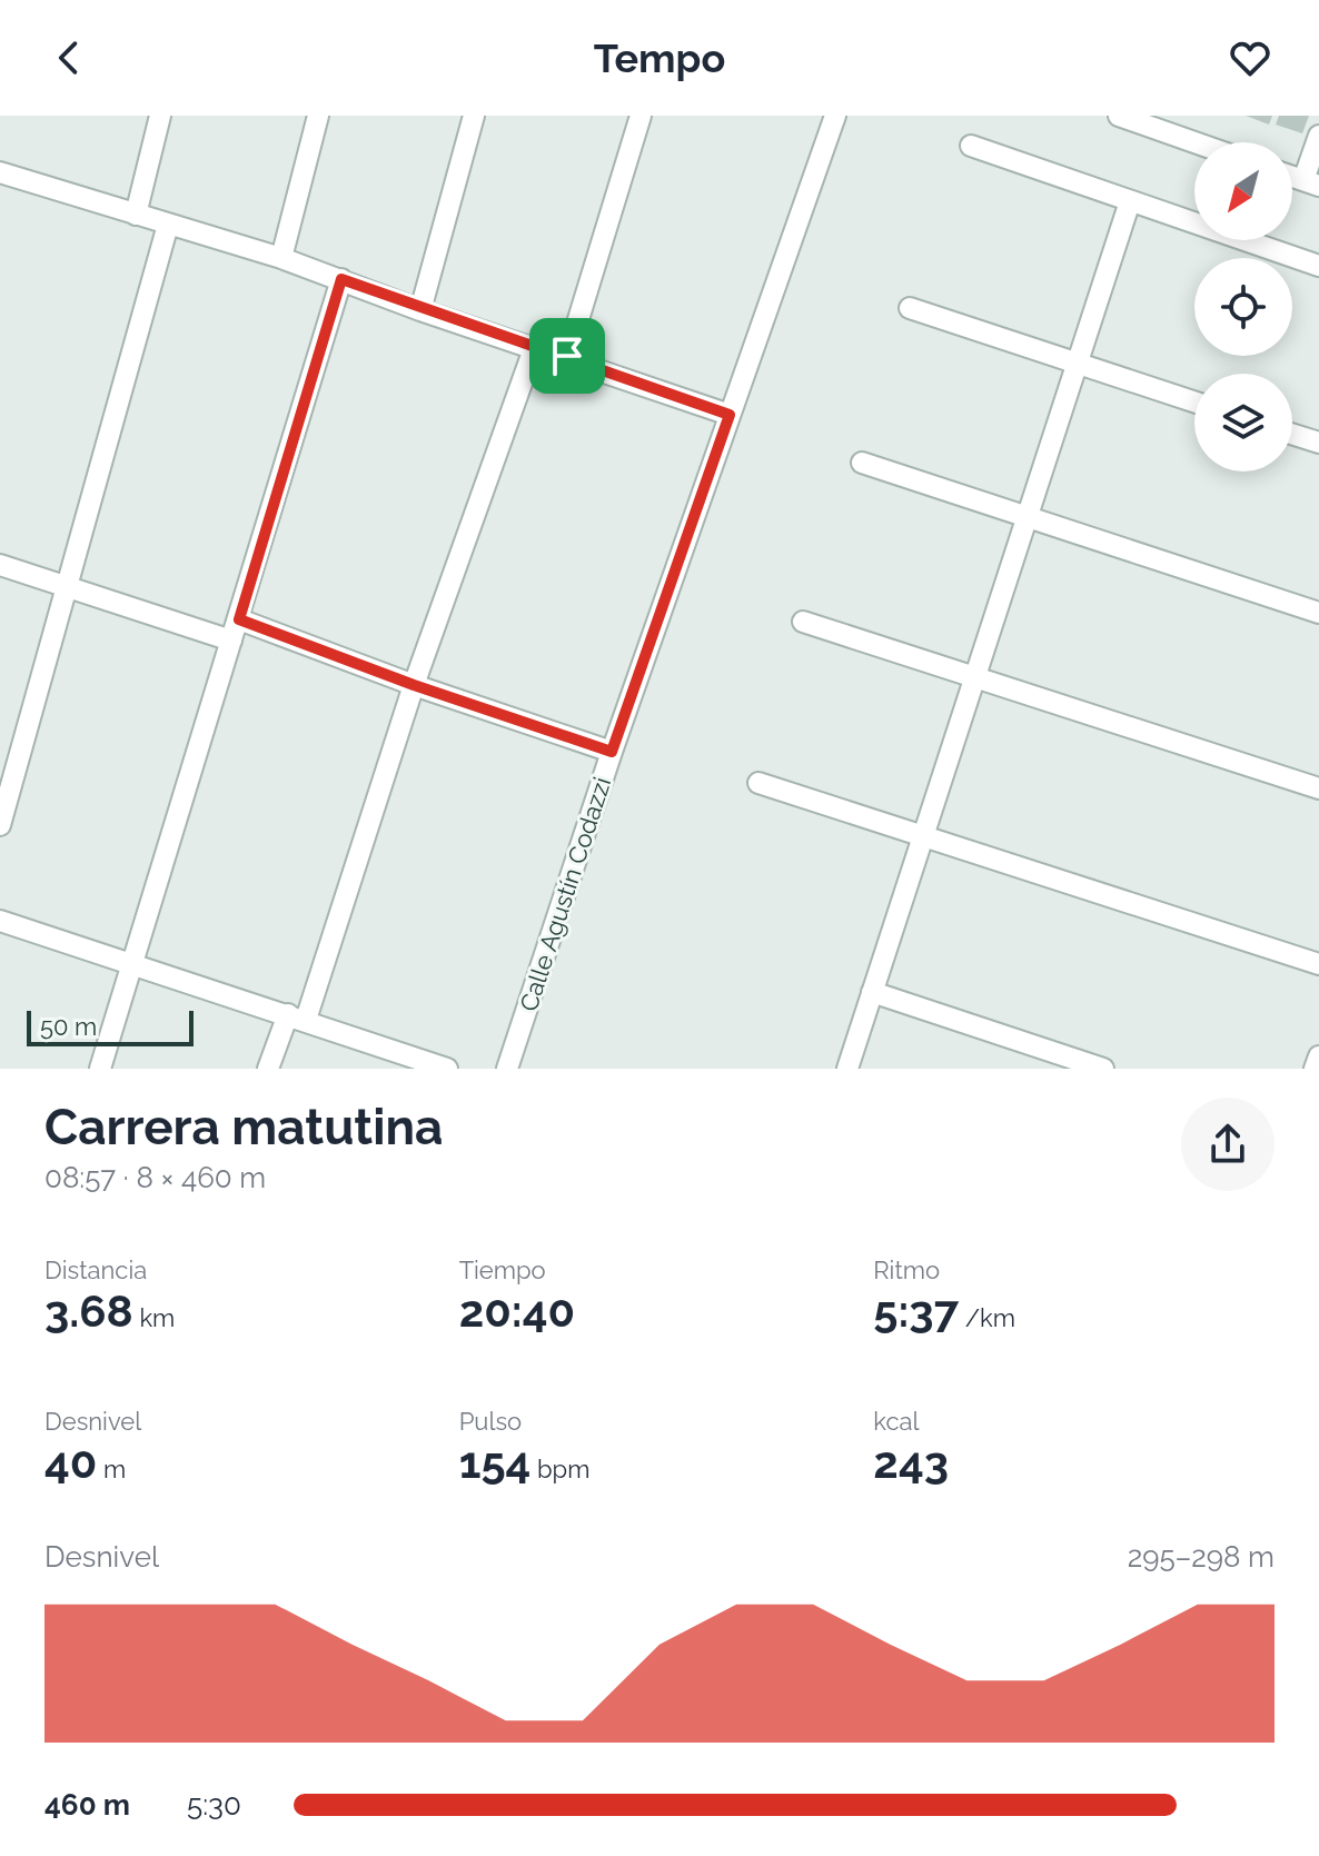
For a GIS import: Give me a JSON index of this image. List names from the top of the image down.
{
  "streets": {
    "street": ["Calle Agustín Codazzi"]
  },
  "scale_bar": "50 m",
  "north": "bottom left",
  "page": {
    "header": "Tempo",
    "scale": "50 m",
    "heading": ["Carrera matutina", "08:57 · 8 × 460 m"],
    "stats": [
      ["Distancia", "3.68 km"],
      ["Tiempo", "20:40"],
      ["Ritmo", "5:37 /km"],
      ["Desnivel", "40 m"],
      ["Pulso", "154 bpm"],
      ["kcal", "243"]
    ],
    "chart": ["Desnivel", "295–298 m"],
    "list": [
      {
        "name": "460 m",
        "note": "5:30"
      }
    ]
  }
}
